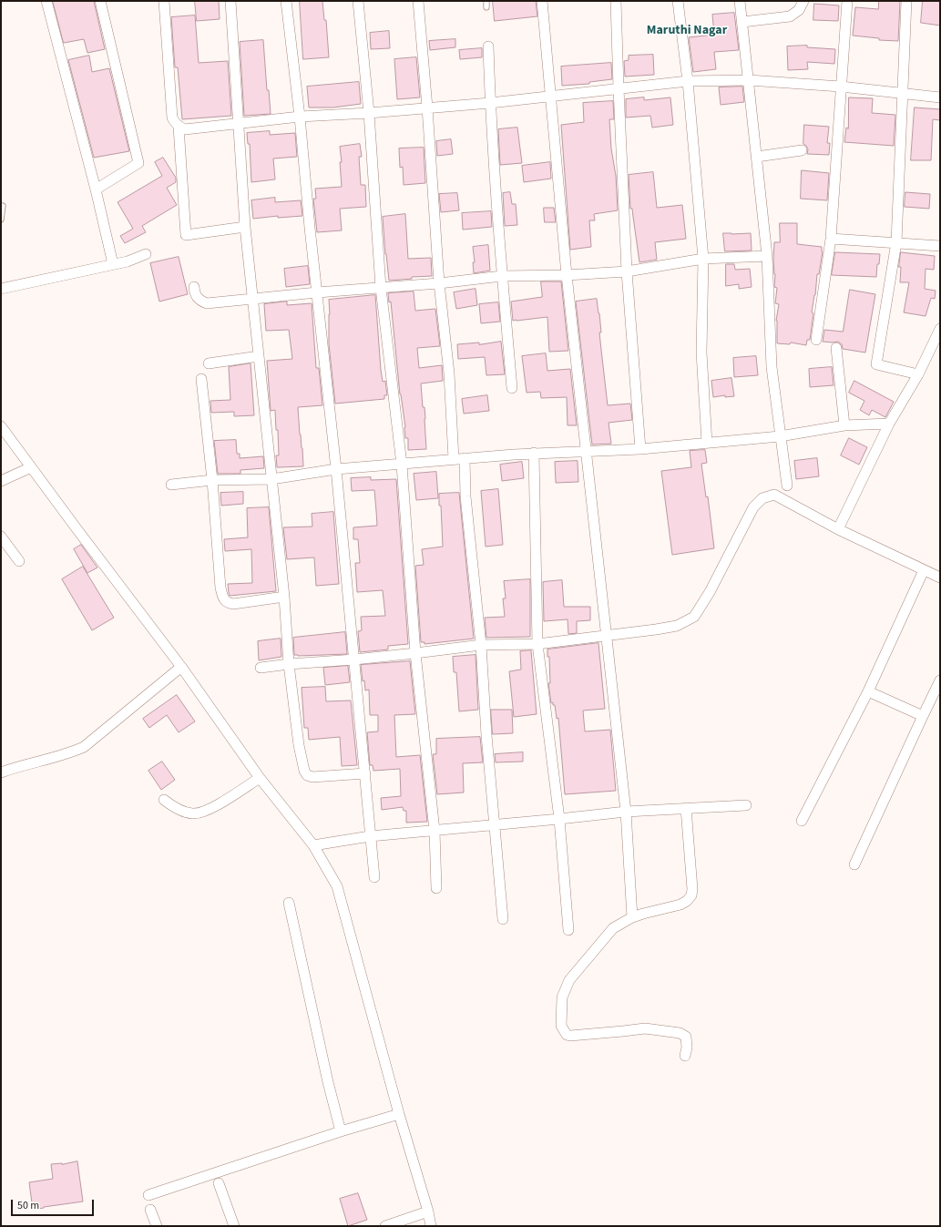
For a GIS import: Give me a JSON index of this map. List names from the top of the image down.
{
  "districts": ["Maruthi Nagar"],
  "scale_bar": "50 m"
}
